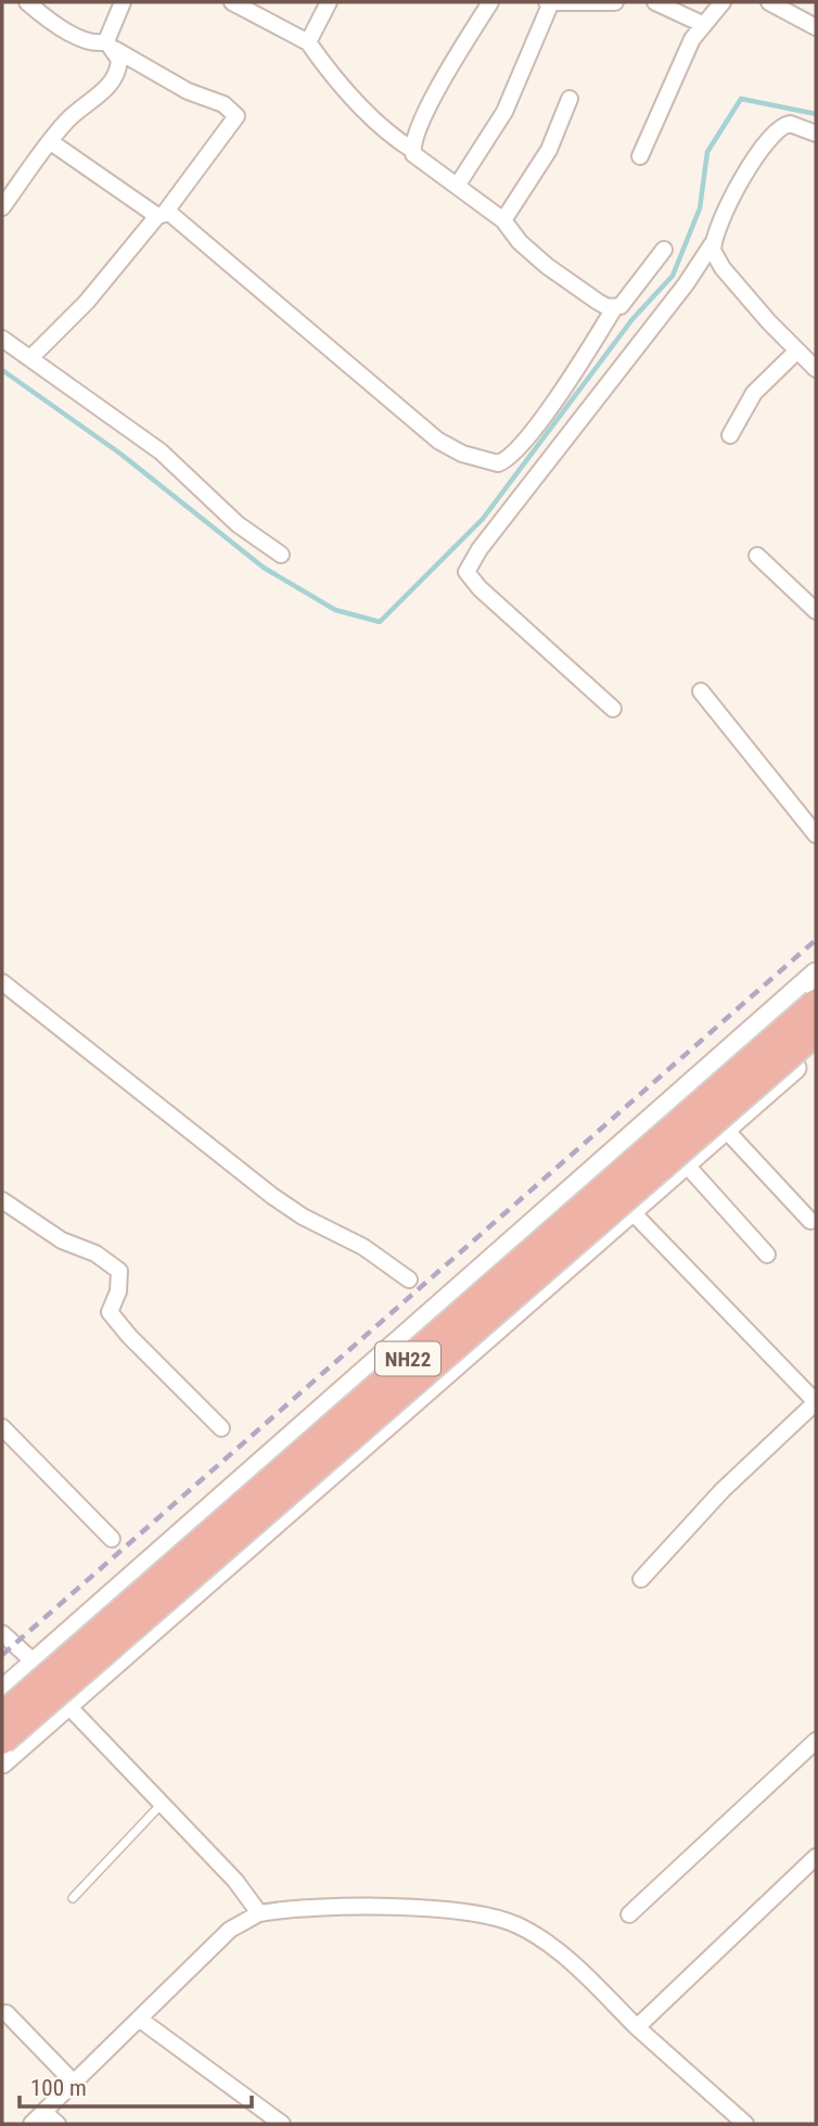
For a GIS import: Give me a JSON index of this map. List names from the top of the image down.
{
  "streets": {
    "highway": ["NH22"]
  },
  "scale_bar": "100 m"
}
